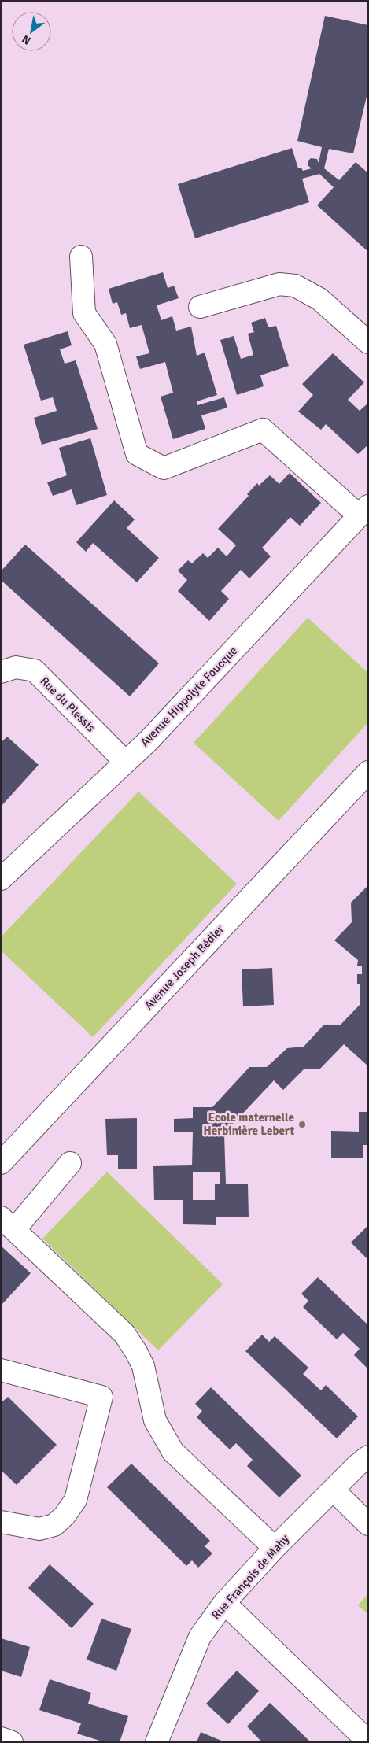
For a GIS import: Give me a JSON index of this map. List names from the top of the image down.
{
  "streets": {
    "street": [
      "Avenue Hippolyte Foucque",
      "Rue du Plessis",
      "Avenue Joseph Bédier",
      "Rue François de Mahy"
    ]
  },
  "crossings": [
    ["Avenue Hippolyte Foucque", "Rue du Plessis"]
  ],
  "places": ["Ecole maternelle Herbinière Lebert"],
  "north": "bottom left"
}
